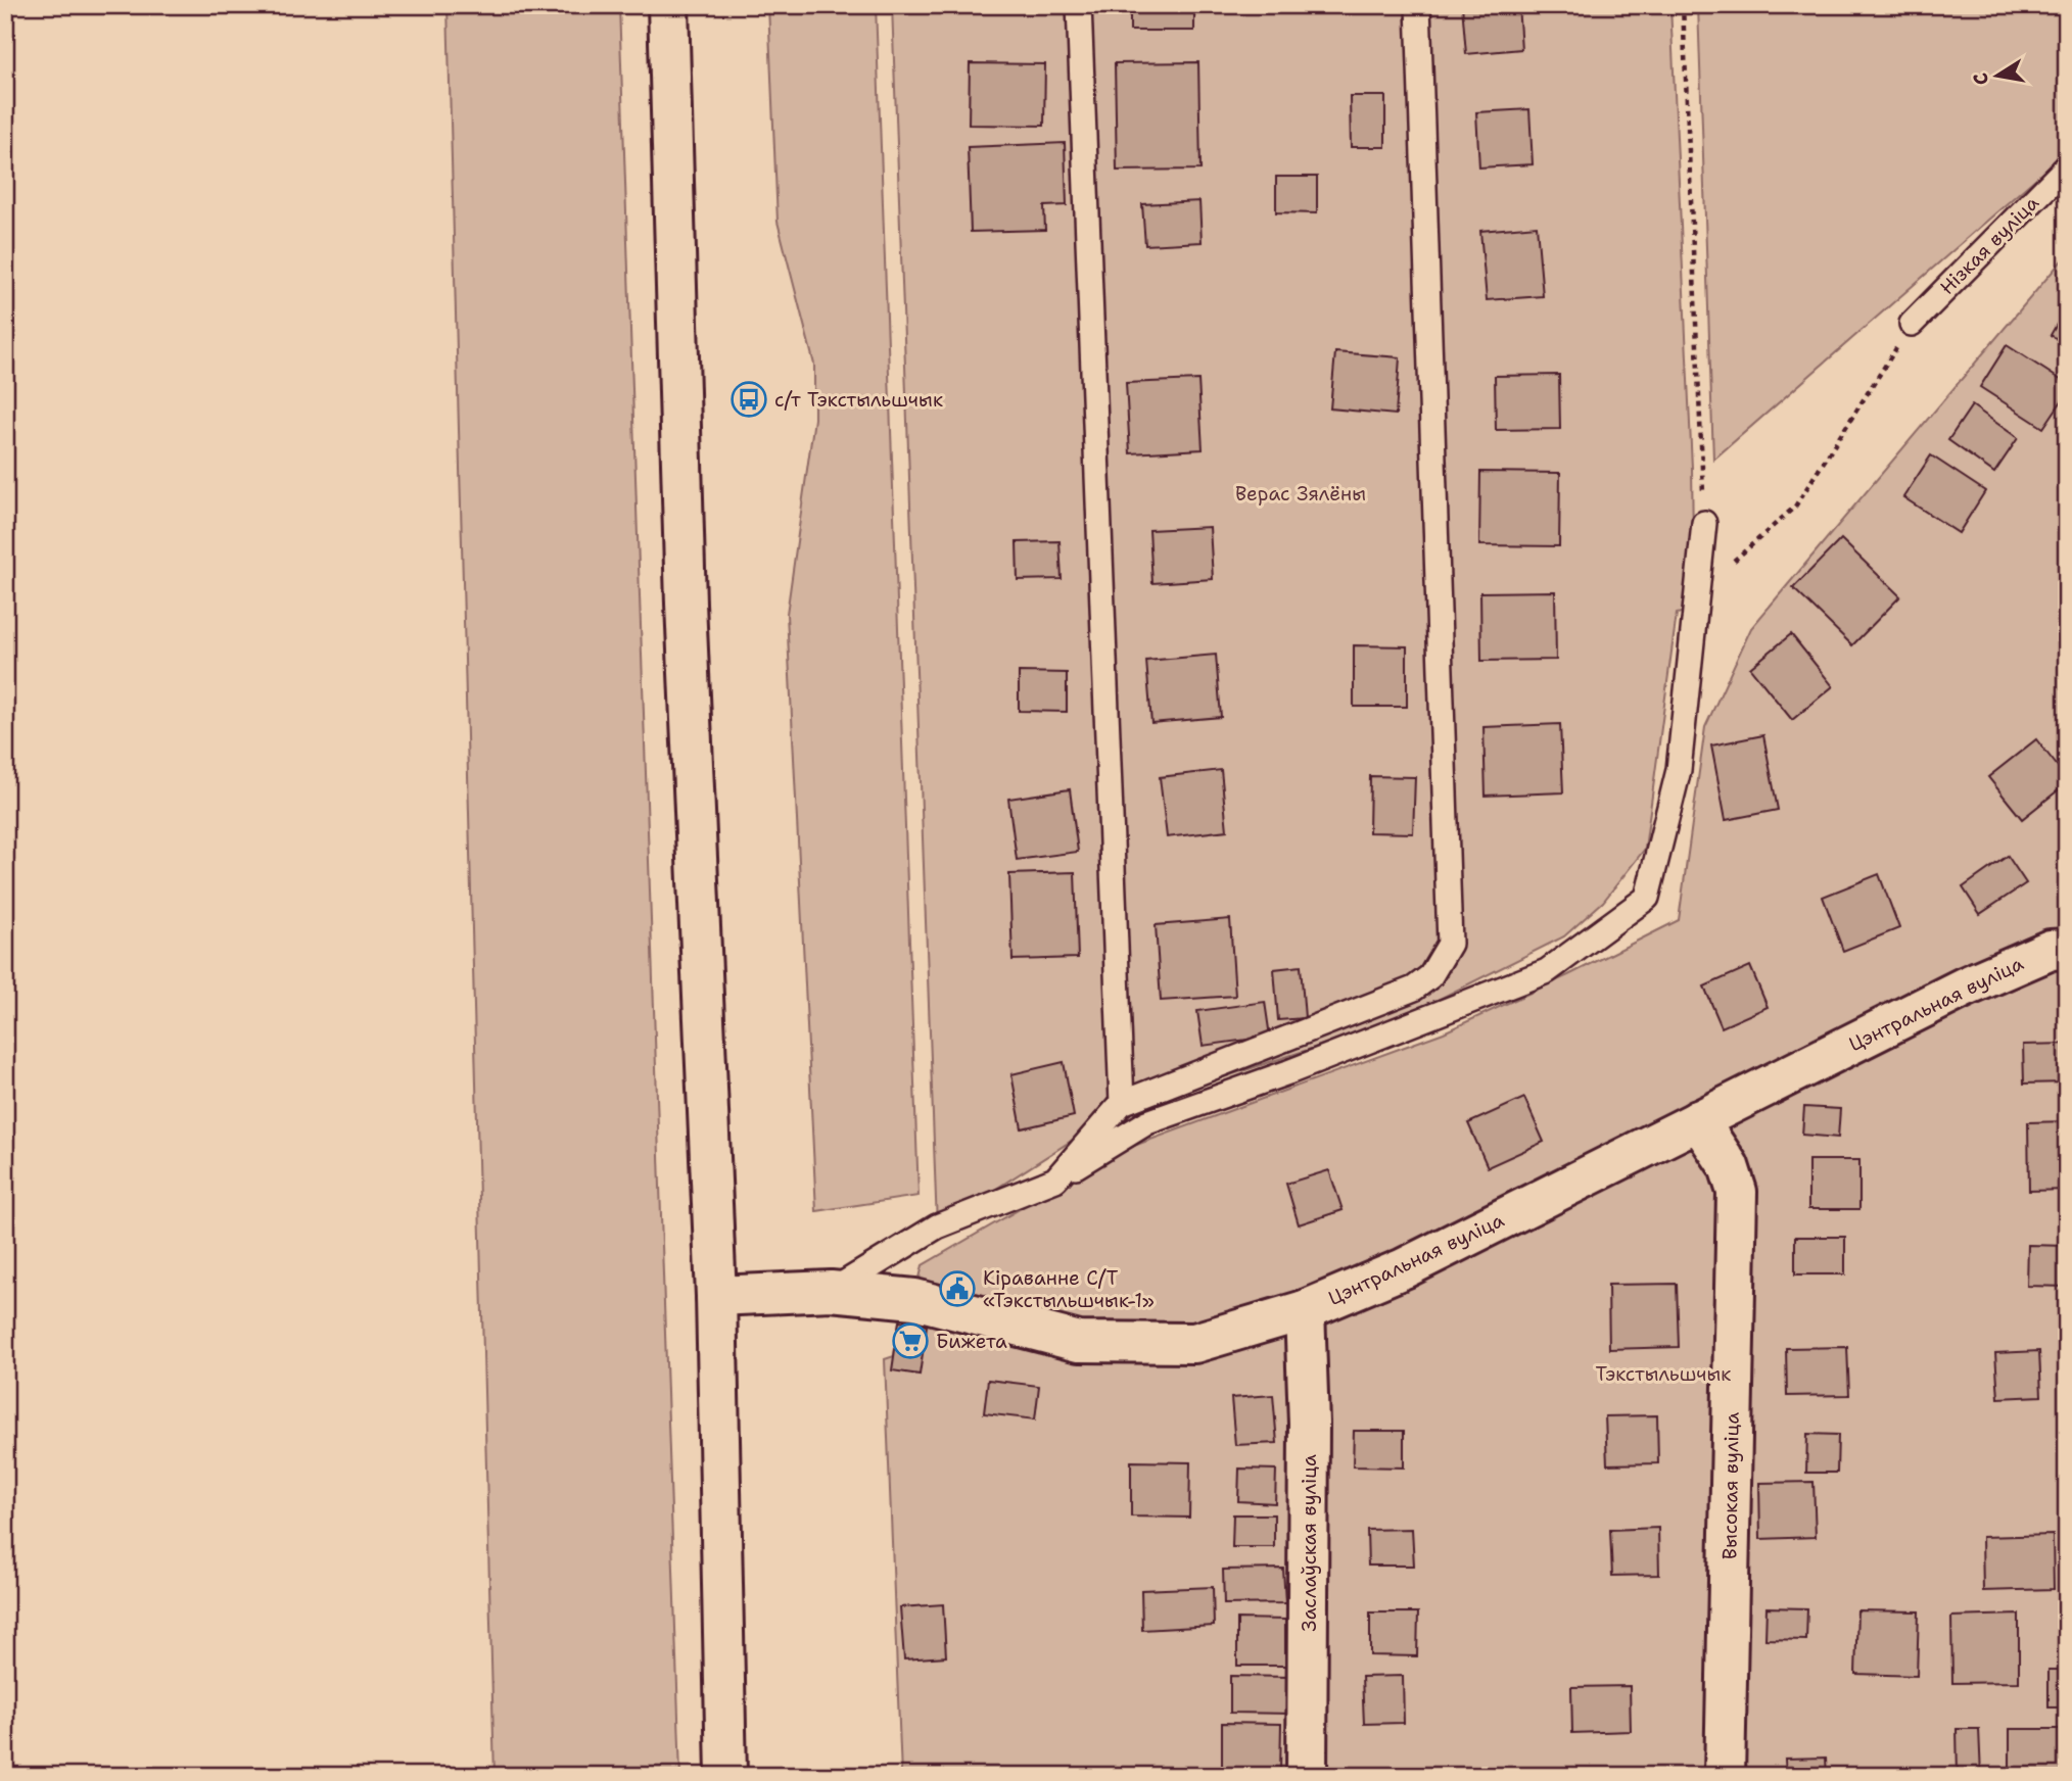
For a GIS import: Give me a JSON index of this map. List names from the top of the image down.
{
  "streets": {
    "street": ["Цэнтральная вуліца", "Высокая вуліца", "Заслаўская вуліца"],
    "lane": ["Нізкая вуліца"]
  },
  "crossings": [
    ["Цэнтральная вуліца", "Высокая вуліца"],
    ["Цэнтральная вуліца", "Заслаўская вуліца"]
  ],
  "parks": ["Верас Зялёны", "Тэкстыльшчык"],
  "places": {
    "bus stop": ["с/т Тэкстыльшчык"],
    "public building": ["Кіраванне С/Т «Тэкстыльшчык-1»"],
    "supermarket": ["Бижета"]
  },
  "north": "left"
}
